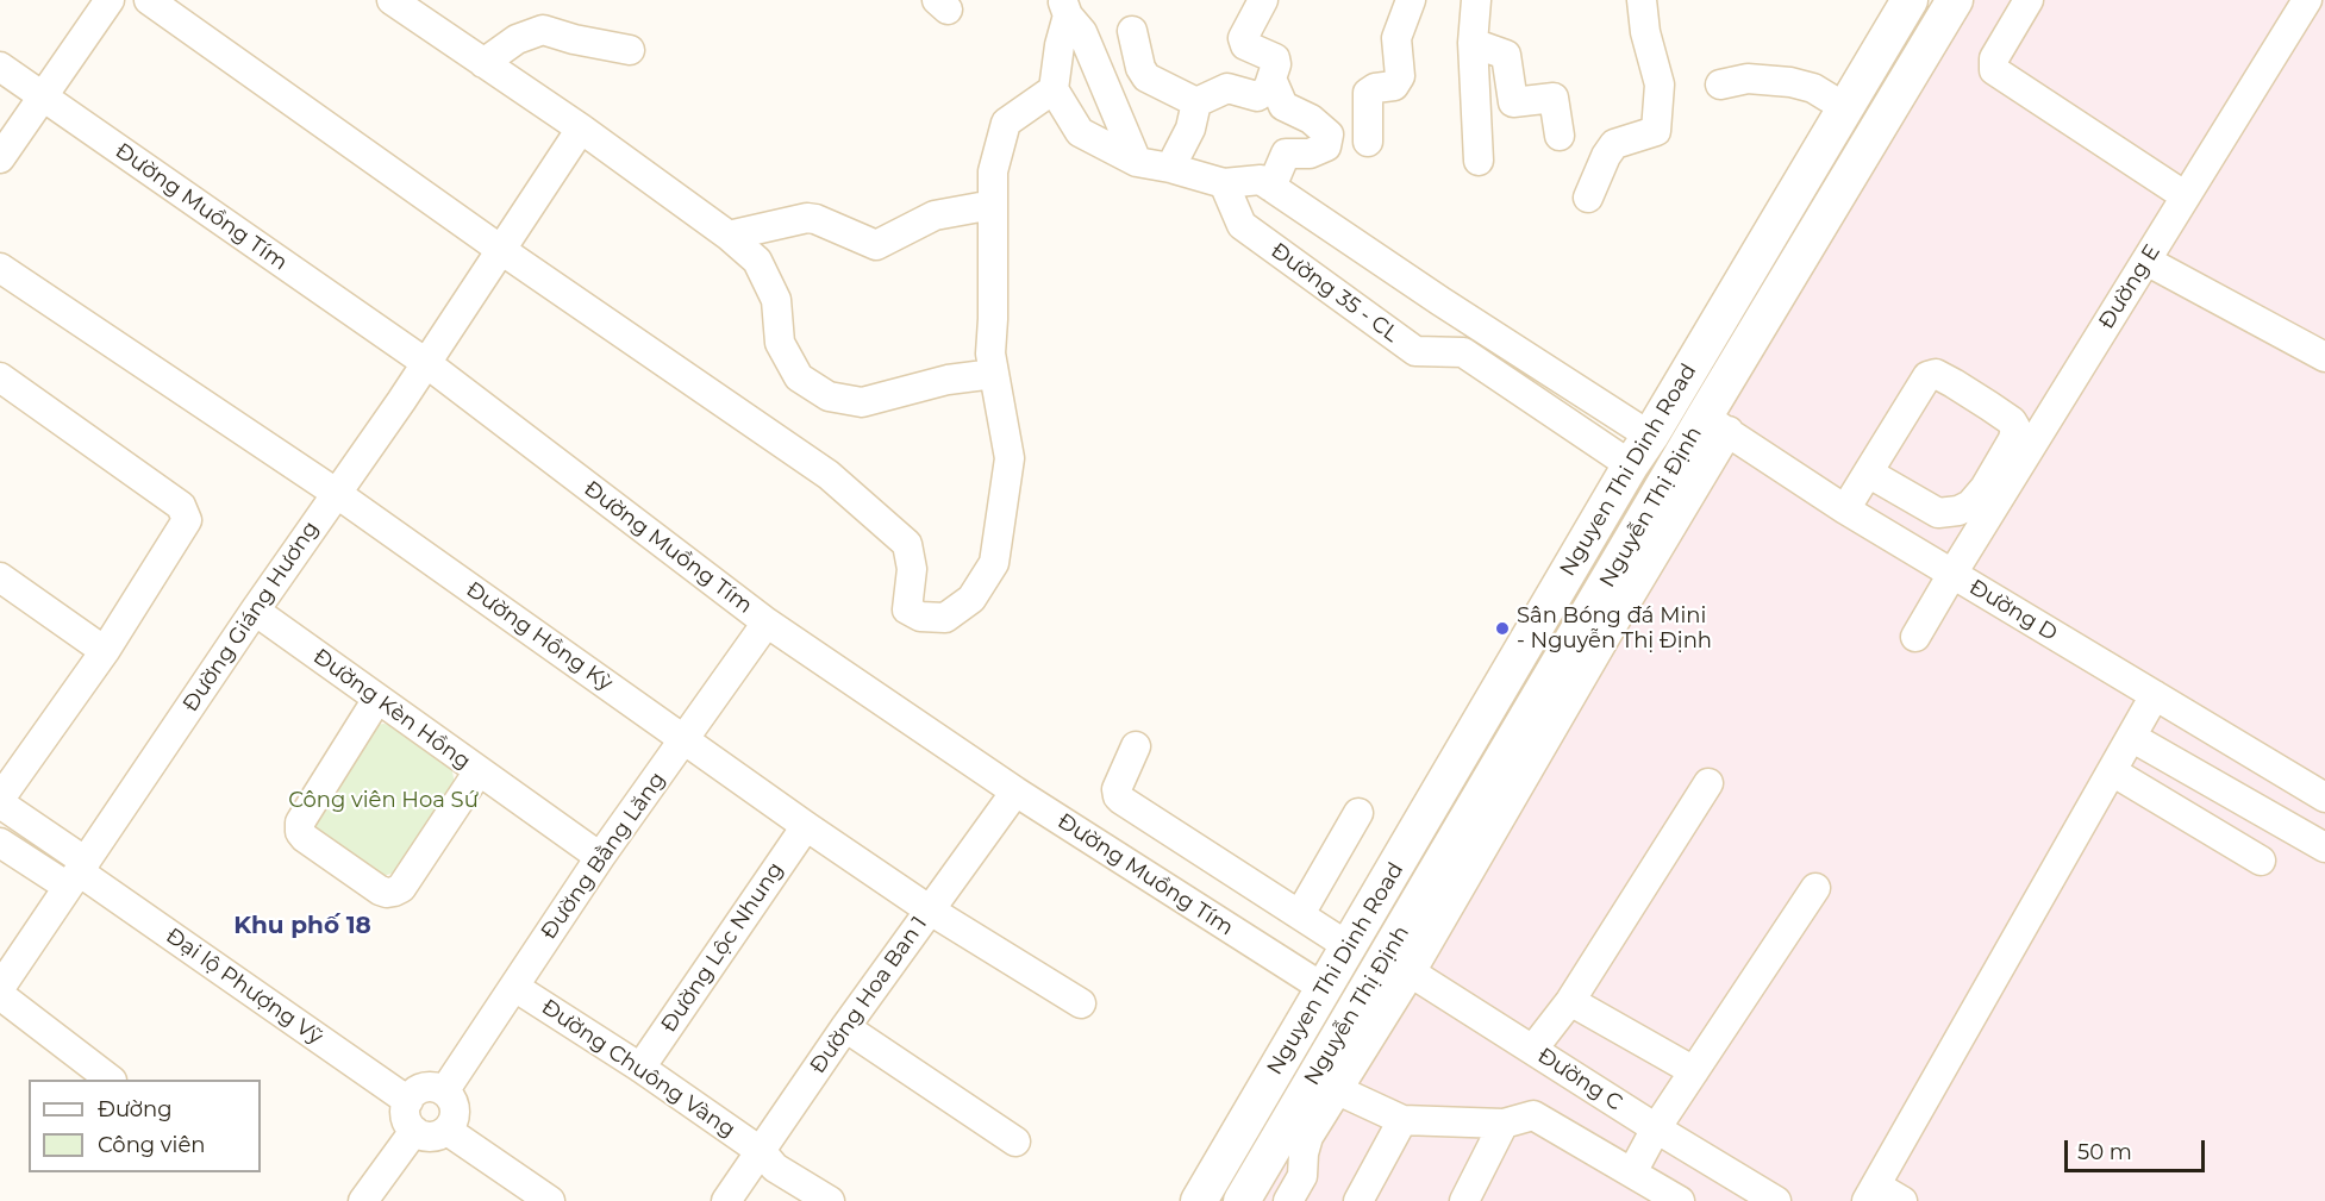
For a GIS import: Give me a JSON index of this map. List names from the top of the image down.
{
  "streets": {
    "main road": ["Nguyen Thi Dinh Road", "Nguyễn Thị Định"],
    "street": [
      "Đường Muồng Tím",
      "Đường E",
      "Đường 35 - CL",
      "Đường D",
      "Đường Giáng Hương",
      "Đường Hồng Kỳ",
      "Đường Kèn Hồng",
      "Đường Bằng Lăng",
      "Đường Lộc Nhung",
      "Đại lộ Phượng Vỹ",
      "Đường Hoa Ban 1",
      "Đường Chuông Vàng",
      "Đường C"
    ]
  },
  "crossings": [
    ["Đường Muồng Tím", "Nguyen Thi Dinh Road"],
    ["Đường Muồng Tím", "Nguyễn Thị Định"],
    ["Đường Muồng Tím", "Đường Giáng Hương"],
    ["Đường Muồng Tím", "Đường Bằng Lăng"],
    ["Đường Muồng Tím", "Đường Hoa Ban 1"],
    ["Đường E", "Đường D"],
    ["Đường 35 - CL", "Nguyen Thi Dinh Road"],
    ["Đường 35 - CL", "Nguyễn Thị Định"],
    ["Nguyen Thi Dinh Road", "Nguyễn Thị Định"],
    ["Nguyen Thi Dinh Road", "Đường C"],
    ["Nguyễn Thị Định", "Đường D"],
    ["Nguyễn Thị Định", "Đường C"],
    ["Đường Giáng Hương", "Đường Hồng Kỳ"],
    ["Đường Giáng Hương", "Đường Kèn Hồng"],
    ["Đường Giáng Hương", "Đại lộ Phượng Vỹ"],
    ["Đường Hồng Kỳ", "Đường Bằng Lăng"],
    ["Đường Hồng Kỳ", "Đường Lộc Nhung"],
    ["Đường Hồng Kỳ", "Đường Hoa Ban 1"],
    ["Đường Kèn Hồng", "Đường Bằng Lăng"],
    ["Đường Bằng Lăng", "Đại lộ Phượng Vỹ"],
    ["Đường Bằng Lăng", "Đường Chuông Vàng"],
    ["Đường Lộc Nhung", "Đường Chuông Vàng"],
    ["Đường Hoa Ban 1", "Đường Chuông Vàng"]
  ],
  "districts": ["Khu phố 18"],
  "parks": ["Công viên Hoa Sứ"],
  "places": ["Sân Bóng đá Mini - Nguyễn Thị Định"],
  "legend": ["Đường", "Công viên"],
  "scale_bar": "50 m"
}
